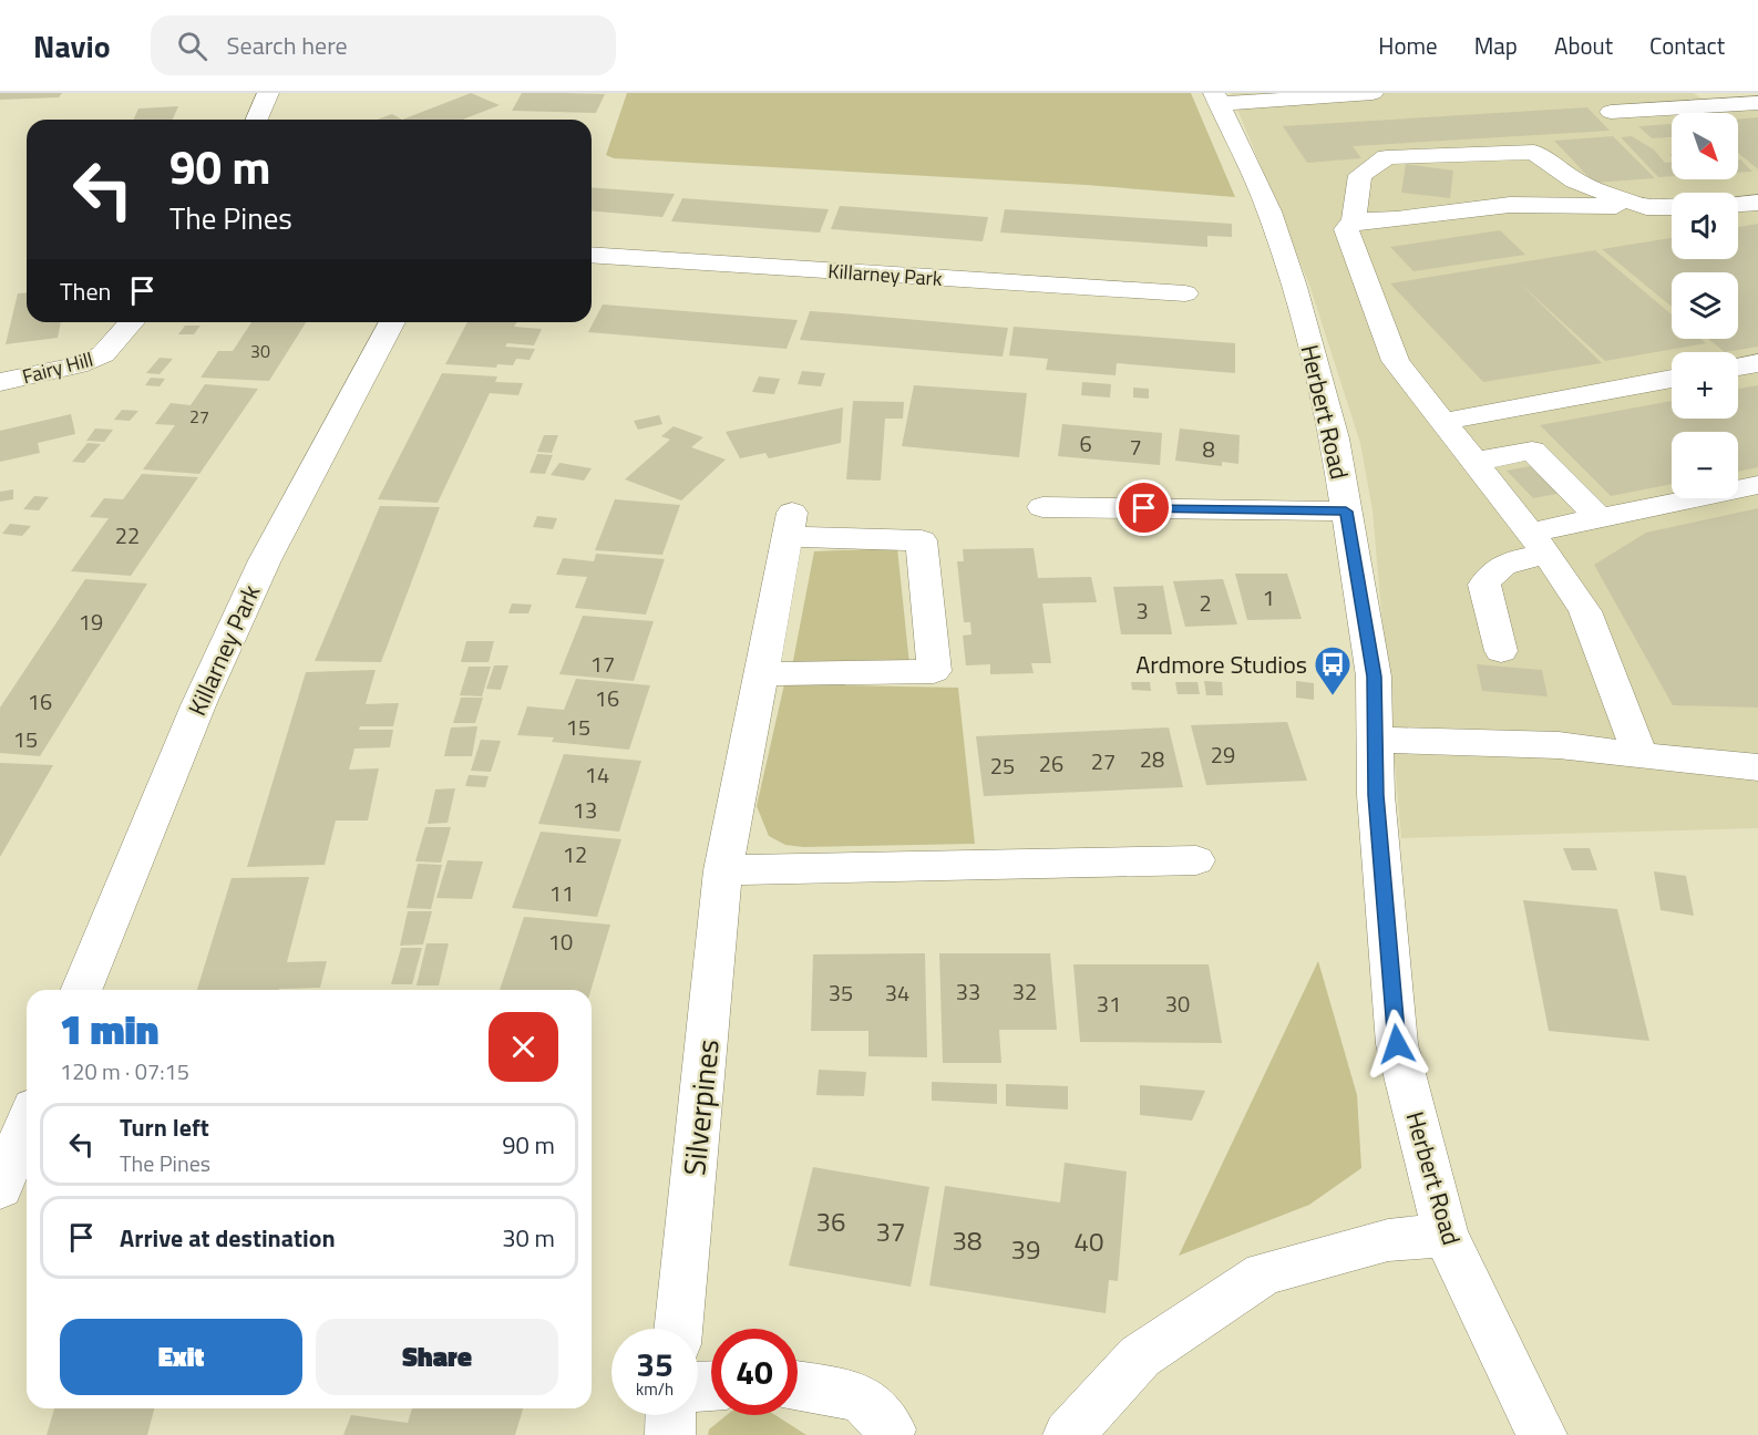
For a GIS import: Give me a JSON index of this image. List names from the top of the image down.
{
  "streets": {
    "street": [
      "Killarney Park",
      "Fairy Hill",
      "Herbert Road",
      "Silverpines"
    ]
  },
  "places": {
    "bus stop": ["Ardmore Studios"]
  },
  "house_numbers": [
    "30",
    "27",
    "6",
    "7",
    "8",
    "22",
    "1",
    "2",
    "3",
    "19",
    "17",
    "16",
    "16",
    "15",
    "15",
    "29",
    "28",
    "27",
    "26",
    "25",
    "14",
    "13",
    "12",
    "11",
    "10",
    "33",
    "32",
    "35",
    "34",
    "31",
    "30",
    "36",
    "37",
    "38",
    "40",
    "39"
  ],
  "north": "bottom right",
  "page": {
    "header": "Navio",
    "search": "Search here",
    "nav": [
      "Home",
      "Map",
      "About",
      "Contact"
    ],
    "map_buttons": ["+", "−"],
    "turn": ["90 m", "The Pines"],
    "then": "Then",
    "heading": ["1 min", "120 m · 07:15"],
    "list": [
      {
        "name": "Turn left",
        "note": "The Pines",
        "value": "90 m"
      },
      {
        "name": "Arrive at destination",
        "value": "30 m"
      }
    ],
    "buttons": ["Exit", "Share"],
    "speed": "35 km/h",
    "limit": "40"
  }
}
